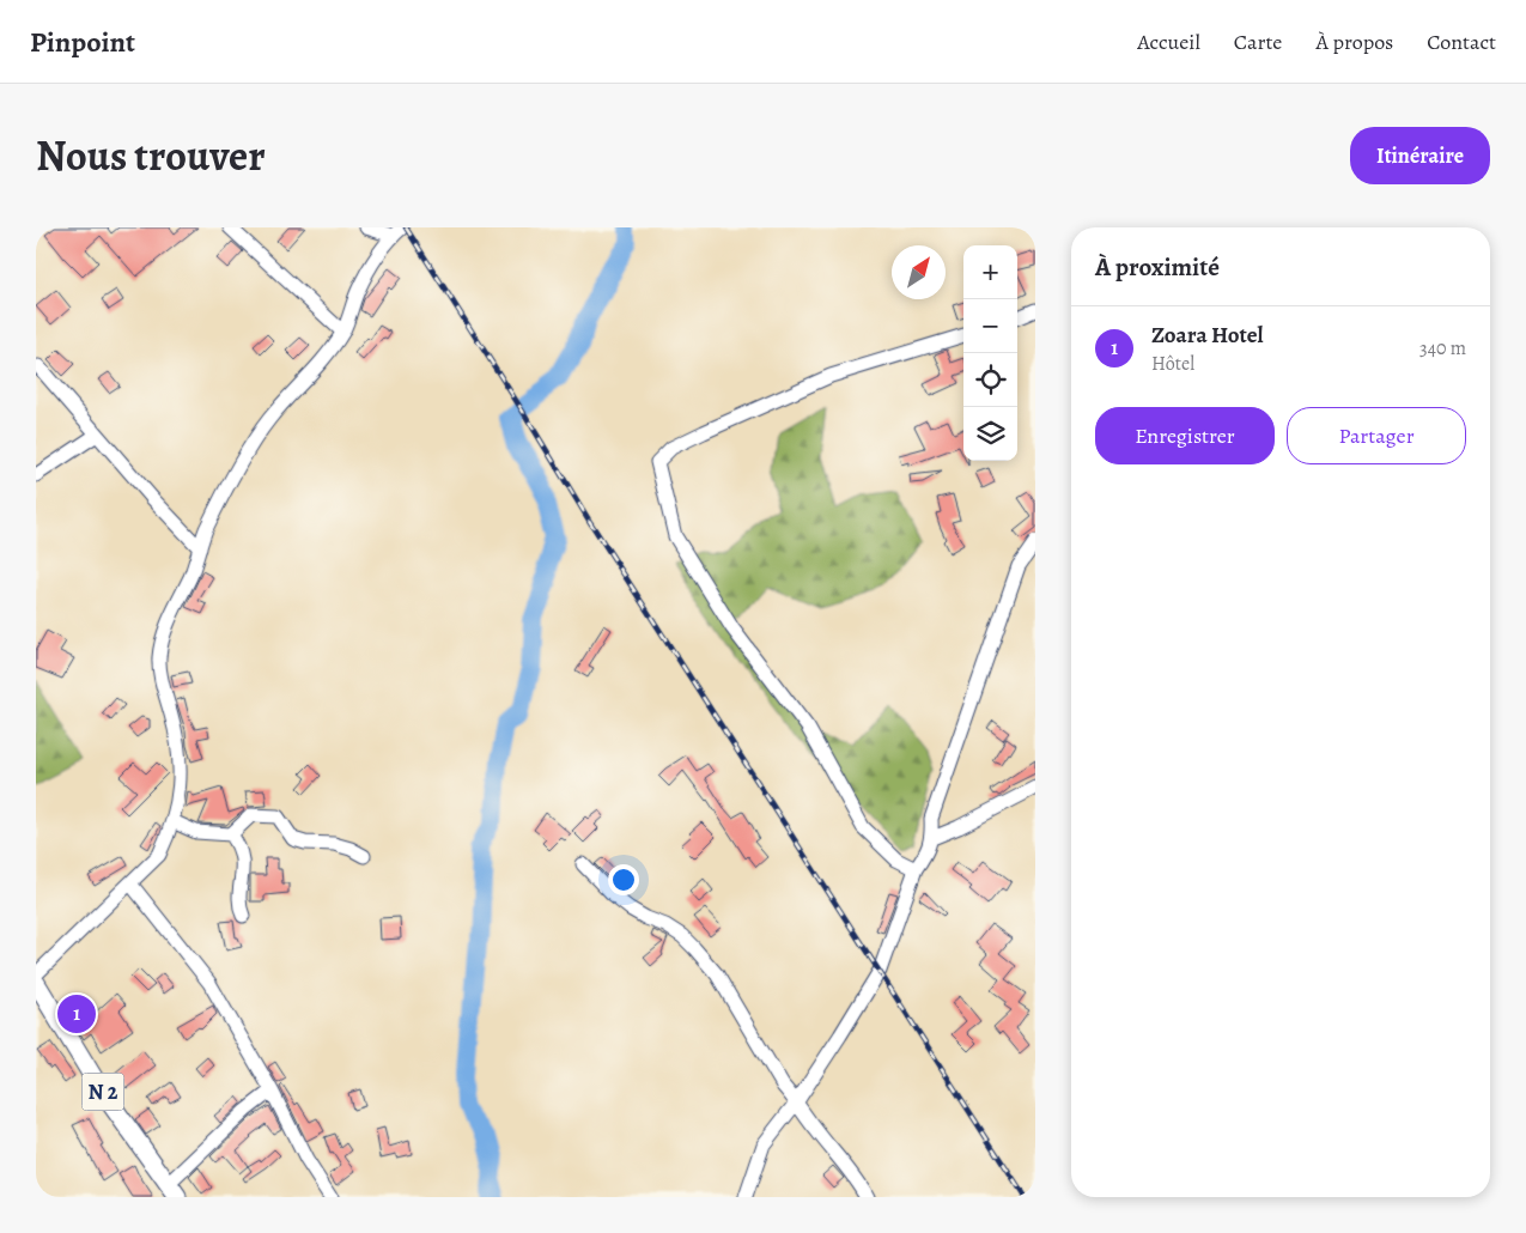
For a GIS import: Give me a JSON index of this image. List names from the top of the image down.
{
  "streets": {
    "main road": ["N 2"]
  },
  "north": "top right",
  "page": {
    "header": "Pinpoint",
    "nav": [
      "Accueil",
      "Carte",
      "À propos",
      "Contact"
    ],
    "title": "Nous trouver",
    "buttons": [
      "Itinéraire",
      ["Enregistrer", "Partager"]
    ],
    "heading": "À proximité",
    "map_buttons": ["+", "−"],
    "list": [
      {
        "mark": "1",
        "name": "Zoara Hotel",
        "note": "Hôtel",
        "value": "340 m"
      }
    ],
    "pins": "1"
  }
}
